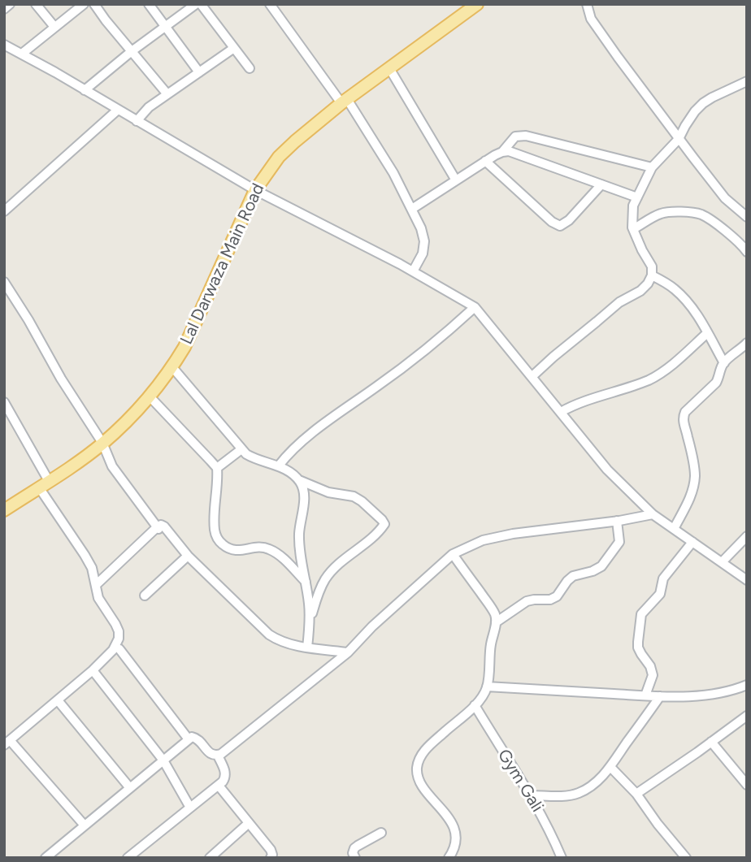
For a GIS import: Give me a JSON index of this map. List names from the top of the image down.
{
  "streets": {
    "main road": ["Lal Darwaza Main Road"],
    "street": ["Gym Gali"]
  }
}
